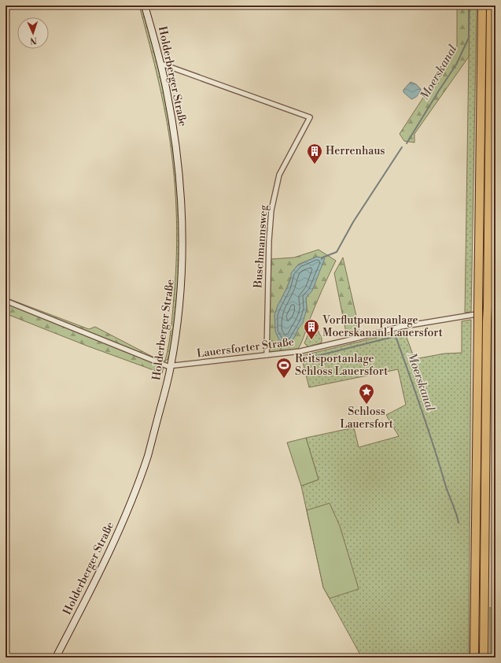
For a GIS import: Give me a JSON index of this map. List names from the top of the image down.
{
  "streets": {
    "main road": ["Holderberger Straße"],
    "street": ["Buschmannsweg", "Lauersforter Straße"]
  },
  "crossings": [
    ["Holderberger Straße", "Buschmannsweg"],
    ["Holderberger Straße", "Lauersforter Straße"],
    ["Buschmannsweg", "Lauersforter Straße"]
  ],
  "water": ["Moerskanal"],
  "places": {
    "building": ["Herrenhaus", "Vorflutpumpanlage Moerskananl Lauersfort"],
    "sports": ["Reitsportanlage Schloss Lauersfort"],
    "place": ["Schloss Lauersfort"]
  },
  "north": "bottom"
}
